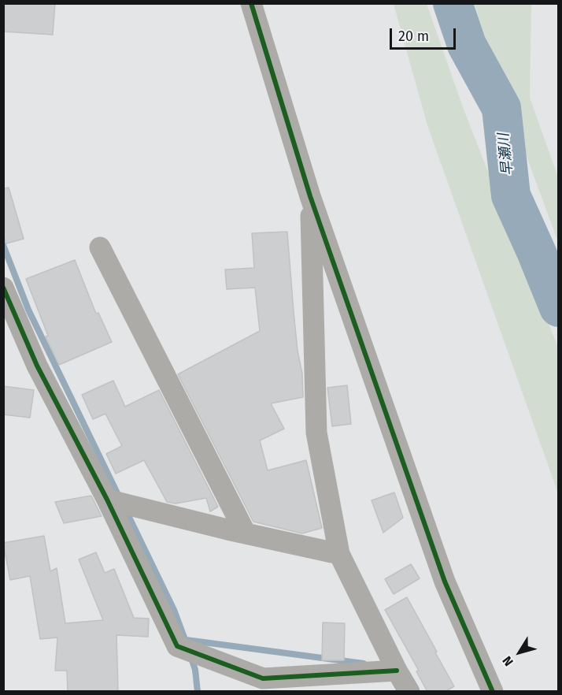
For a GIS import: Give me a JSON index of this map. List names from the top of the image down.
{
  "water": ["早瀬川"],
  "scale_bar": "20 m",
  "north": "bottom left"
}
